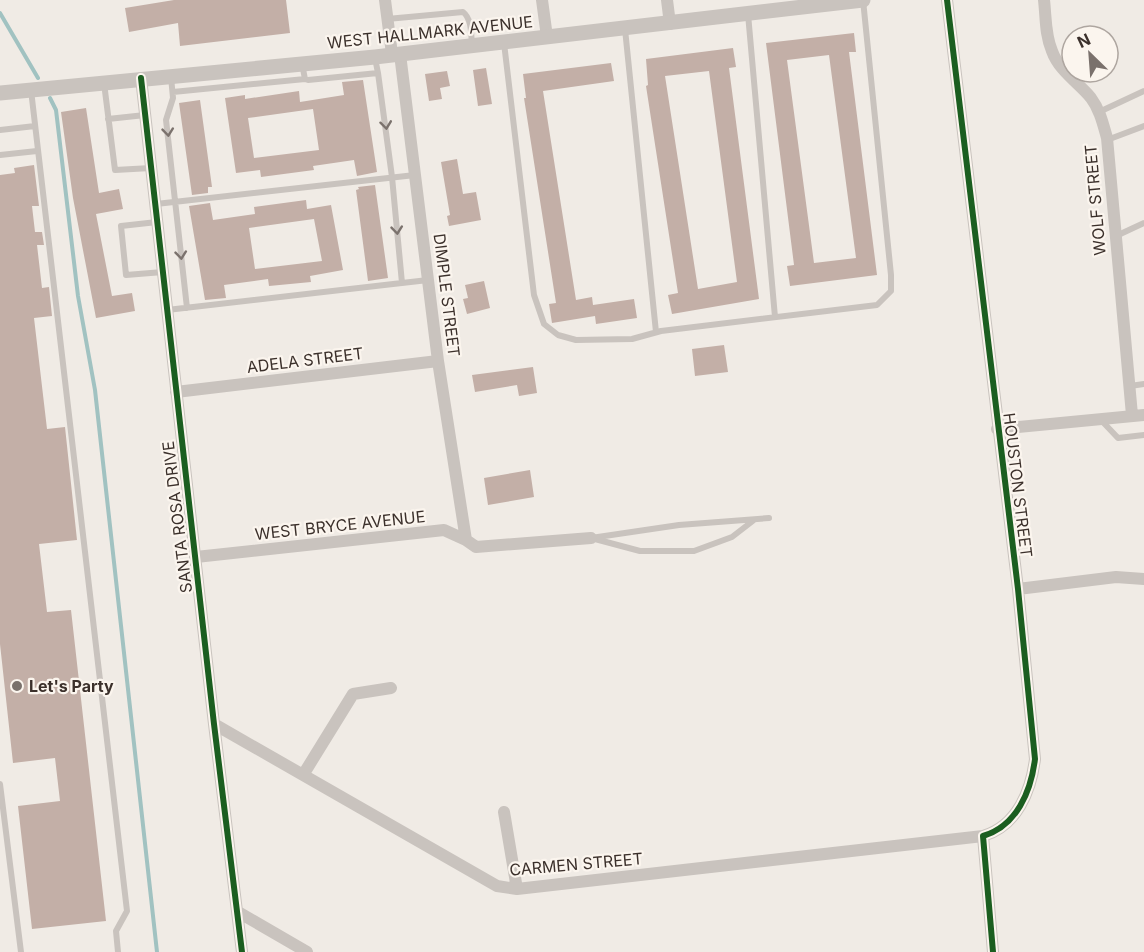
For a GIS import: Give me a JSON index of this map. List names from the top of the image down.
{
  "streets": {
    "street": [
      "WEST HALLMARK AVENUE",
      "WOLF STREET",
      "DIMPLE STREET",
      "ADELA STREET",
      "HOUSTON STREET",
      "SANTA ROSA DRIVE",
      "WEST BRYCE AVENUE",
      "CARMEN STREET"
    ]
  },
  "crossings": [
    ["WEST HALLMARK AVENUE", "DIMPLE STREET"],
    ["WEST HALLMARK AVENUE", "SANTA ROSA DRIVE"],
    ["DIMPLE STREET", "ADELA STREET"],
    ["DIMPLE STREET", "WEST BRYCE AVENUE"],
    ["ADELA STREET", "SANTA ROSA DRIVE"],
    ["HOUSTON STREET", "CARMEN STREET"],
    ["SANTA ROSA DRIVE", "WEST BRYCE AVENUE"],
    ["SANTA ROSA DRIVE", "CARMEN STREET"]
  ],
  "places": ["Let's Party"],
  "north": "top left"
}
